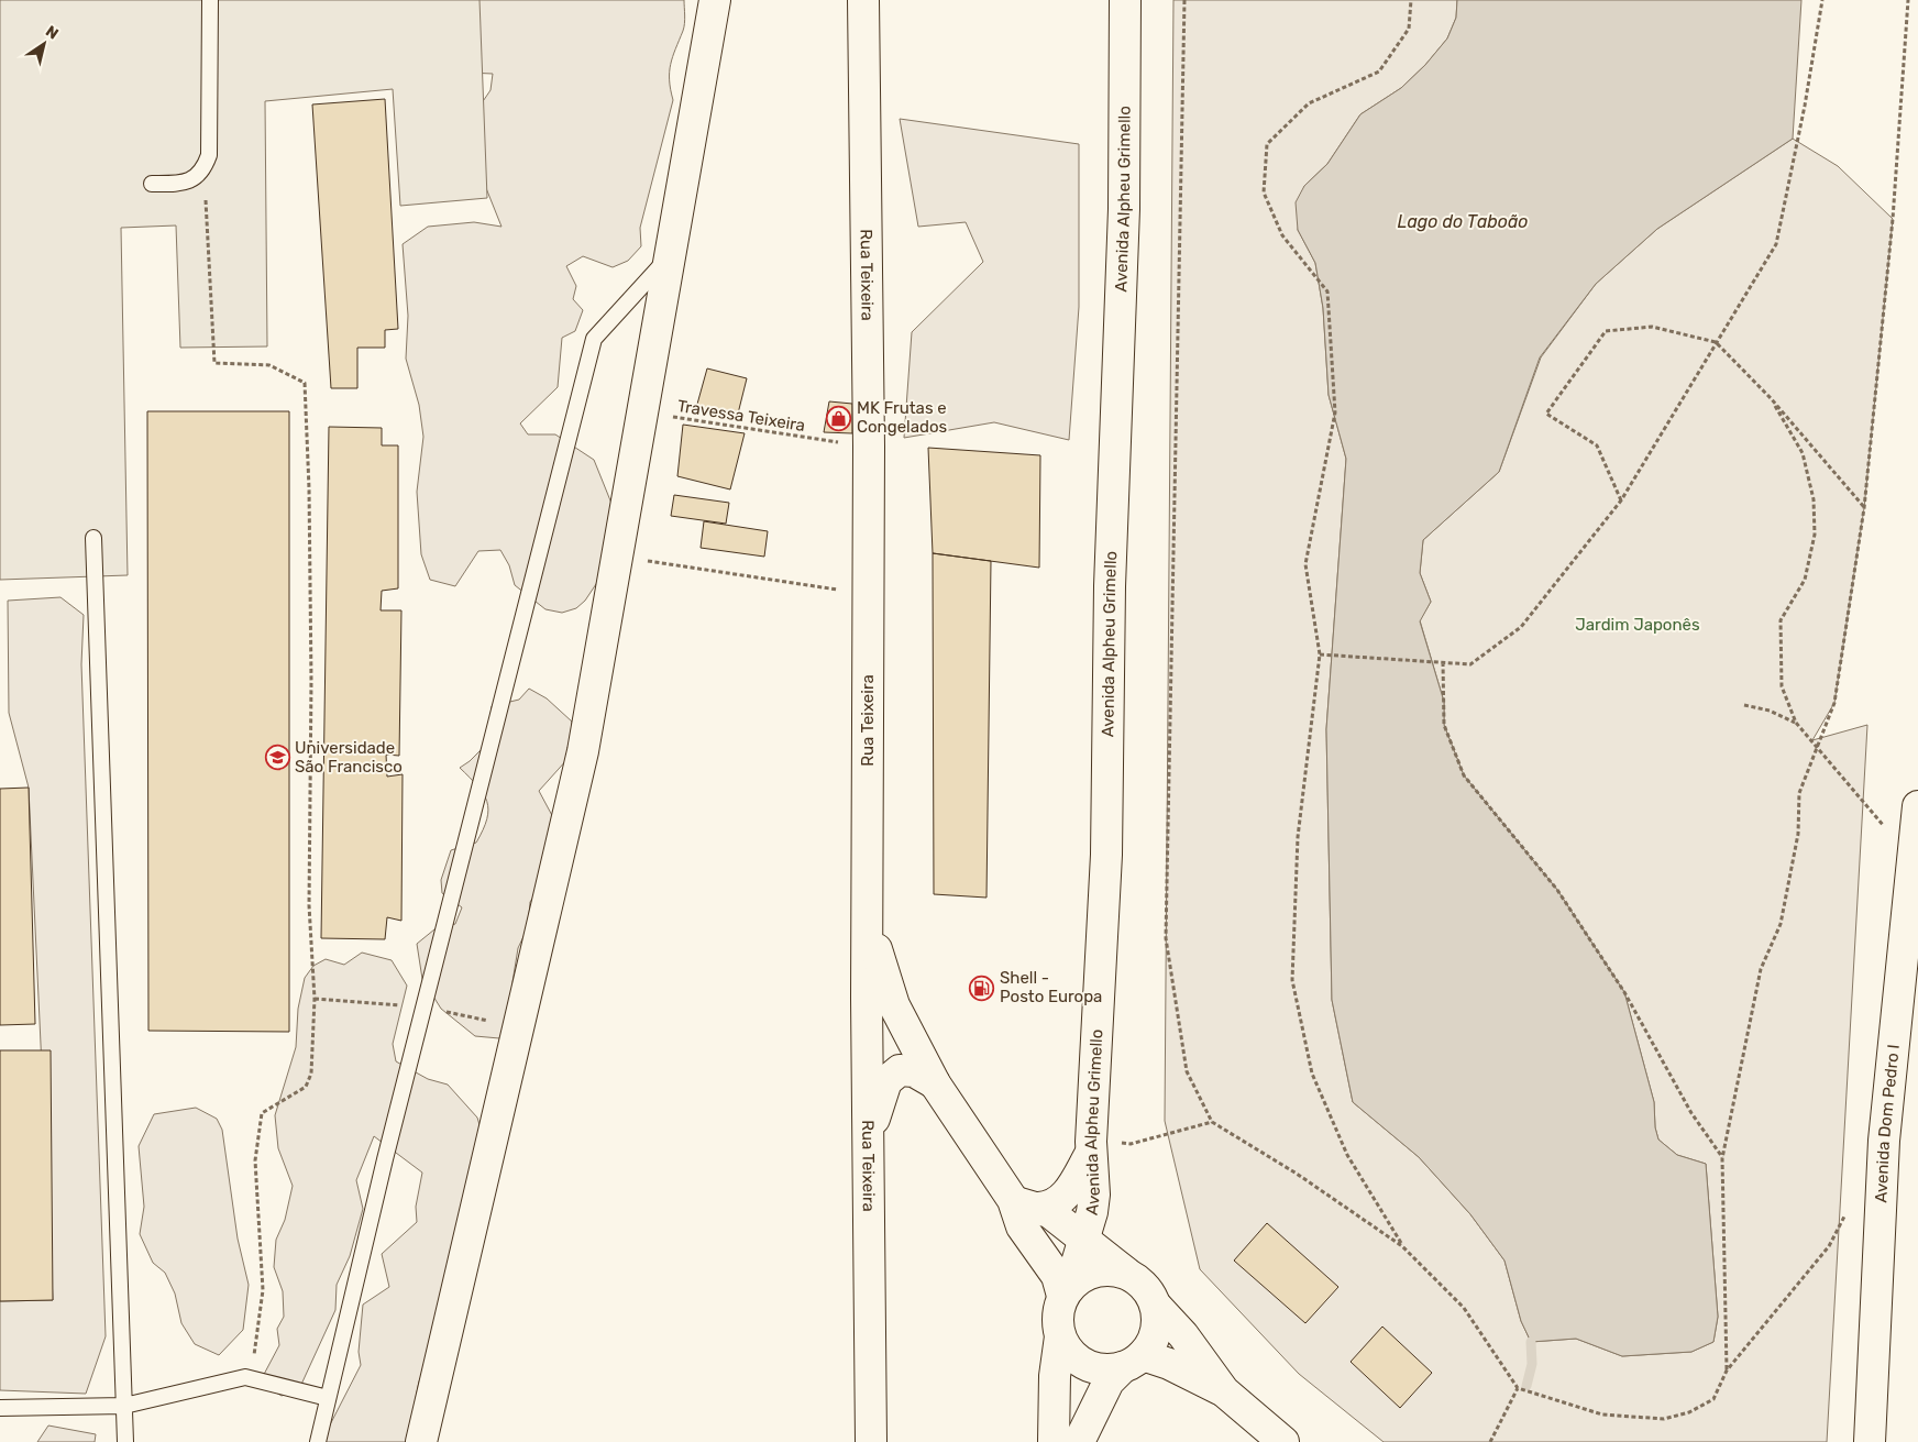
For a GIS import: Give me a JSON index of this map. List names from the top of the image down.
{
  "streets": {
    "street": ["Avenida Alpheu Grimello", "Rua Teixeira", "Avenida Dom Pedro I"],
    "path": ["Travessa Teixeira"]
  },
  "crossings": [
    ["Rua Teixeira", "Travessa Teixeira"]
  ],
  "water": ["Lago do Taboão"],
  "parks": ["Jardim Japonês"],
  "places": {
    "shop": ["MK Frutas e Congelados"],
    "school or university": ["Universidade São Francisco"],
    "fuel station": ["Shell - Posto Europa"]
  },
  "north": "top right"
}
